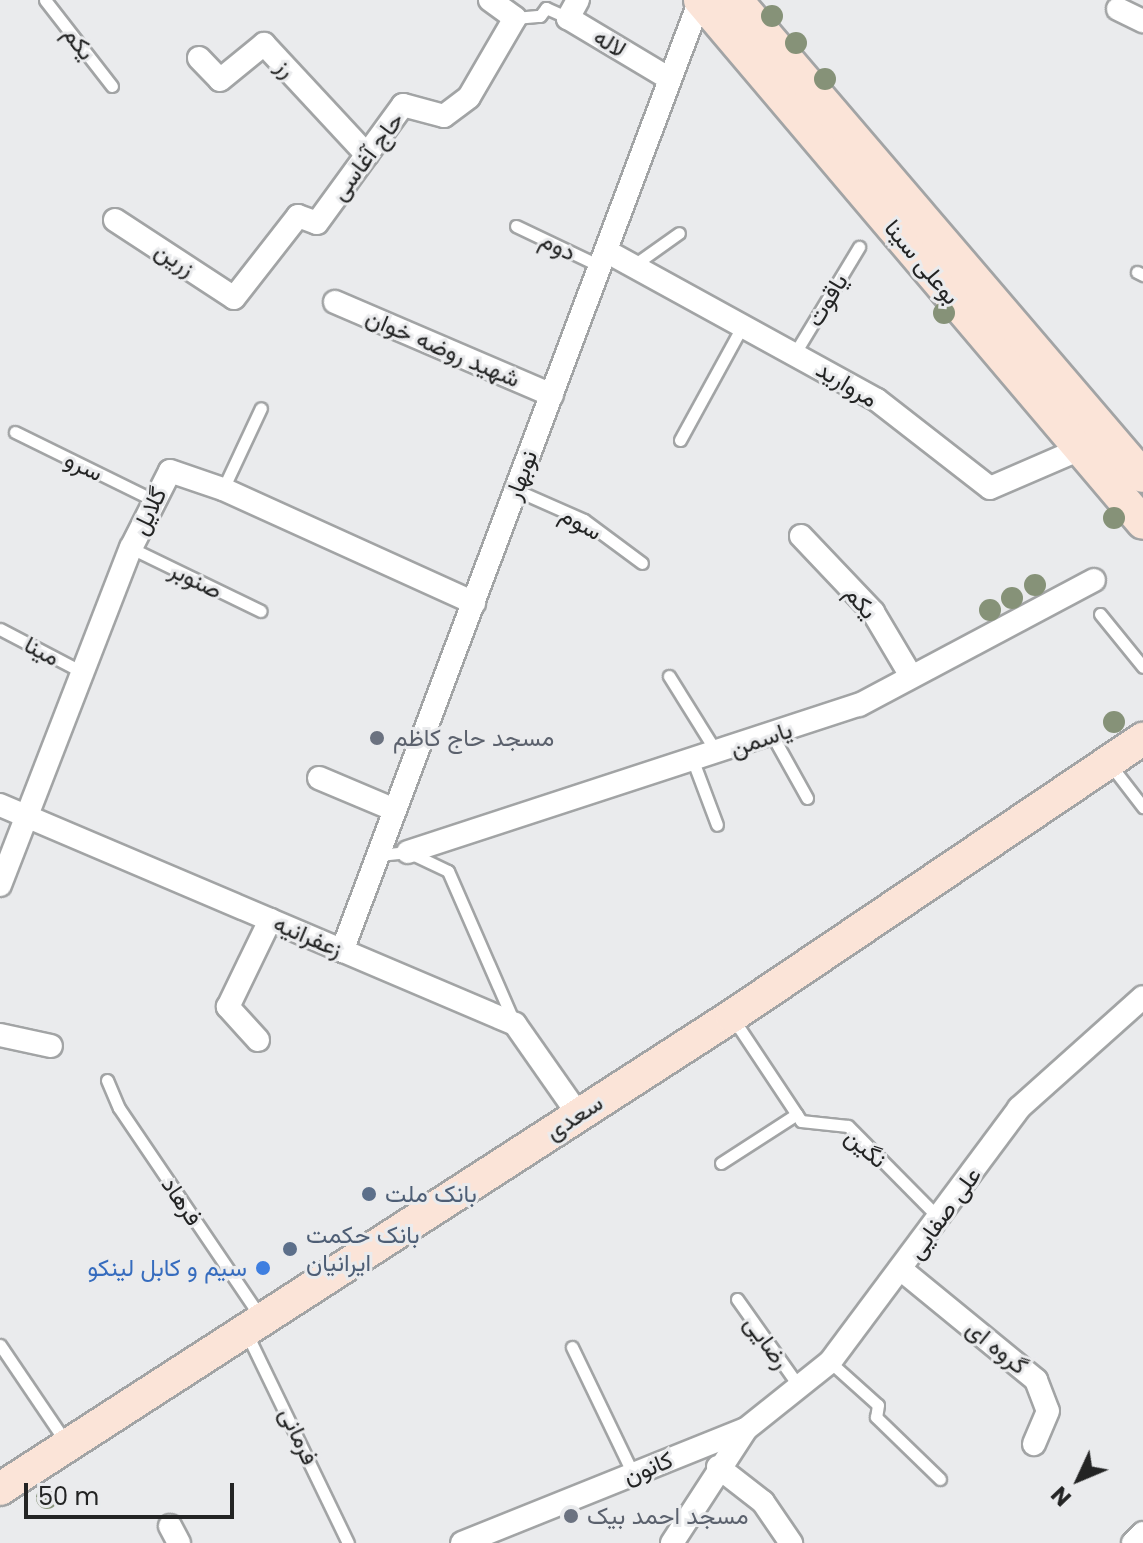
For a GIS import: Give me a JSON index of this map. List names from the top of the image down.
{
  "streets": {
    "main road": ["بوعلی سینا", "سعدی"],
    "street": [
      "یکم",
      "لاله",
      "رز",
      "حاج آغاسی",
      "زرین",
      "شهید روضه خوان",
      "مروارید",
      "نوبهار",
      "گلایل",
      "یاسمن",
      "زعفرانیه",
      "علی صفایی",
      "گروه ای",
      "کانون"
    ],
    "lane": [
      "دوم",
      "یاقوت",
      "سرو",
      "سوم",
      "صنوبر",
      "مینا",
      "نگین",
      "فرهاد",
      "رضایی",
      "فرمانی"
    ]
  },
  "crossings": [
    ["یکم", "یاسمن"],
    ["لاله", "نوبهار"],
    ["رز", "حاج آغاسی"],
    ["حاج آغاسی", "زرین"],
    ["دوم", "مروارید"],
    ["دوم", "نوبهار"],
    ["بوعلی سینا", "مروارید"],
    ["بوعلی سینا", "نوبهار"],
    ["یاقوت", "مروارید"],
    ["شهید روضه خوان", "نوبهار"],
    ["مروارید", "نوبهار"],
    ["سرو", "گلایل"],
    ["نوبهار", "گلایل"],
    ["نوبهار", "سوم"],
    ["نوبهار", "زعفرانیه"],
    ["گلایل", "صنوبر"],
    ["گلایل", "مینا"],
    ["گلایل", "زعفرانیه"],
    ["سعدی", "فرهاد"],
    ["سعدی", "فرمانی"],
    ["نگین", "علی صفایی"],
    ["فرهاد", "فرمانی"],
    ["علی صفایی", "رضایی"],
    ["علی صفایی", "گروه ای"],
    ["علی صفایی", "کانون"]
  ],
  "places": [
    "مسجد حاج کاظم",
    "بانک ملت",
    "بانک حکمت ایرانیان",
    "سیم و کابل لینکو",
    "مسجد احمد بیک"
  ],
  "scale_bar": "50 m",
  "north": "bottom left"
}
